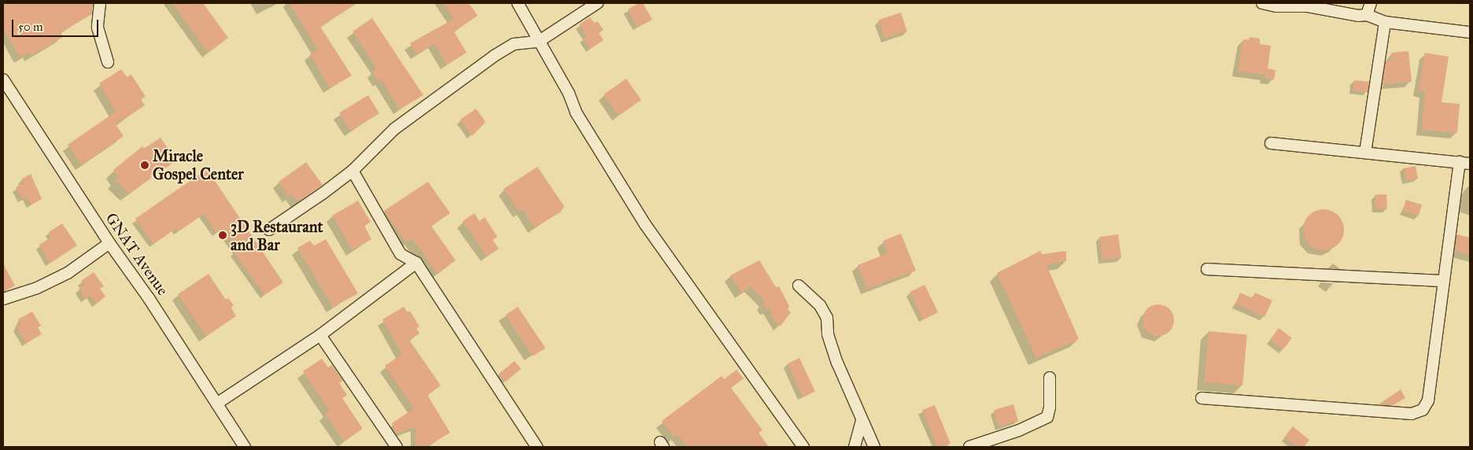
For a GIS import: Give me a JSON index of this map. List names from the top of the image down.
{
  "streets": {
    "street": ["GNAT Avenue"]
  },
  "places": ["Miracle Gospel Center", "3D Restaurant and Bar"],
  "scale_bar": "50 m"
}
